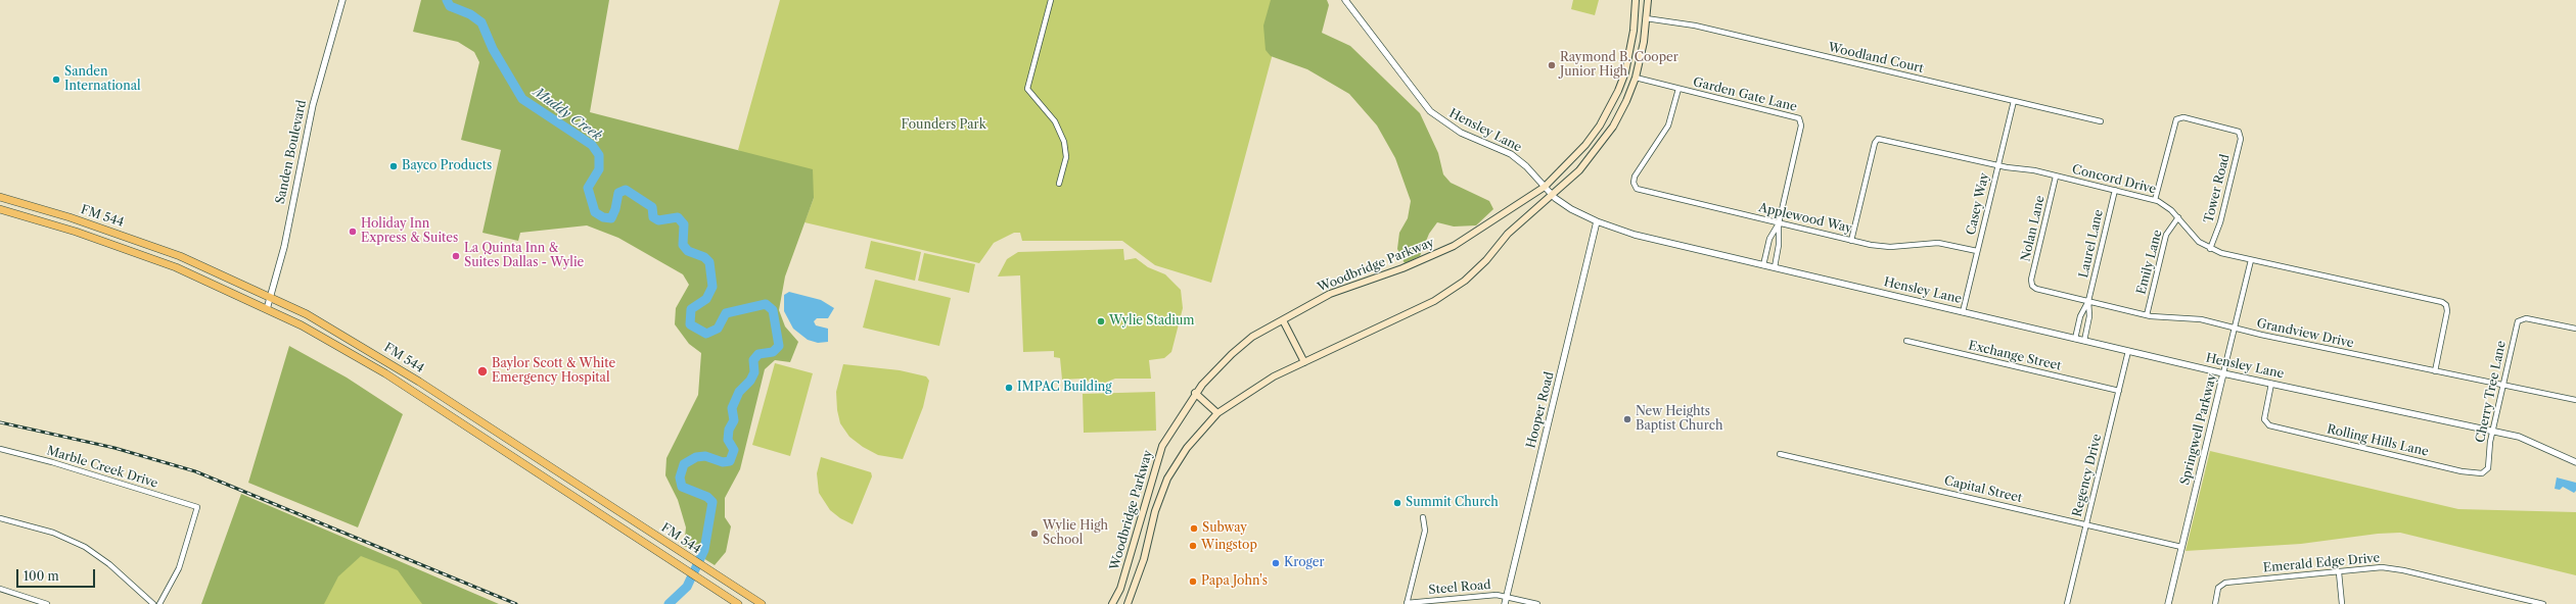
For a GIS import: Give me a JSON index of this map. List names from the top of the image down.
{
  "streets": {
    "main road": ["FM 544", "Woodbridge Parkway"],
    "street": [
      "Woodland Court",
      "Garden Gate Lane",
      "Hensley Lane",
      "Sanden Boulevard",
      "Concord Drive",
      "Tower Road",
      "Casey Way",
      "Applewood Way",
      "Nolan Lane",
      "Laurel Lane",
      "Emily Lane",
      "Grandview Drive",
      "Exchange Street",
      "Cherry Tree Lane",
      "Hooper Road",
      "Springwell Parkway",
      "Rolling Hills Lane",
      "Marble Creek Drive",
      "Regency Drive",
      "Capital Street",
      "Emerald Edge Drive",
      "Steel Road"
    ]
  },
  "crossings": [
    ["Woodland Court", "Casey Way"],
    ["Woodland Court", "Woodbridge Parkway"],
    ["Garden Gate Lane", "Applewood Way"],
    ["Garden Gate Lane", "Woodbridge Parkway"],
    ["Hensley Lane", "Casey Way"],
    ["Hensley Lane", "Laurel Lane"],
    ["Hensley Lane", "Woodbridge Parkway"],
    ["Hensley Lane", "Cherry Tree Lane"],
    ["Hensley Lane", "Hooper Road"],
    ["Hensley Lane", "Springwell Parkway"],
    ["Hensley Lane", "Rolling Hills Lane"],
    ["Hensley Lane", "Regency Drive"],
    ["Sanden Boulevard", "FM 544"],
    ["Concord Drive", "Tower Road"],
    ["Concord Drive", "Casey Way"],
    ["Concord Drive", "Applewood Way"],
    ["Concord Drive", "Nolan Lane"],
    ["Concord Drive", "Laurel Lane"],
    ["Concord Drive", "Emily Lane"],
    ["Concord Drive", "Grandview Drive"],
    ["Concord Drive", "Springwell Parkway"],
    ["Casey Way", "Applewood Way"],
    ["Nolan Lane", "Grandview Drive"],
    ["Laurel Lane", "Grandview Drive"],
    ["Emily Lane", "Grandview Drive"],
    ["Grandview Drive", "Cherry Tree Lane"],
    ["Grandview Drive", "Springwell Parkway"],
    ["Exchange Street", "Regency Drive"],
    ["Cherry Tree Lane", "Rolling Hills Lane"],
    ["Hooper Road", "Steel Road"],
    ["Springwell Parkway", "Capital Street"],
    ["Regency Drive", "Capital Street"]
  ],
  "water": ["Muddy Creek"],
  "parks": ["Founders Park"],
  "places": [
    "Raymond B. Cooper Junior High",
    "Sanden International",
    "Bayco Products",
    "Holiday Inn Express & Suites",
    "La Quinta Inn & Suites Dallas - Wylie",
    "Wylie Stadium",
    "Baylor Scott & White Emergency Hospital",
    "IMPAC Building",
    "New Heights Baptist Church",
    "Summit Church",
    "Subway",
    "Wylie High School",
    "Wingstop",
    "Kroger",
    "Papa John's"
  ],
  "scale_bar": "100 m"
}
